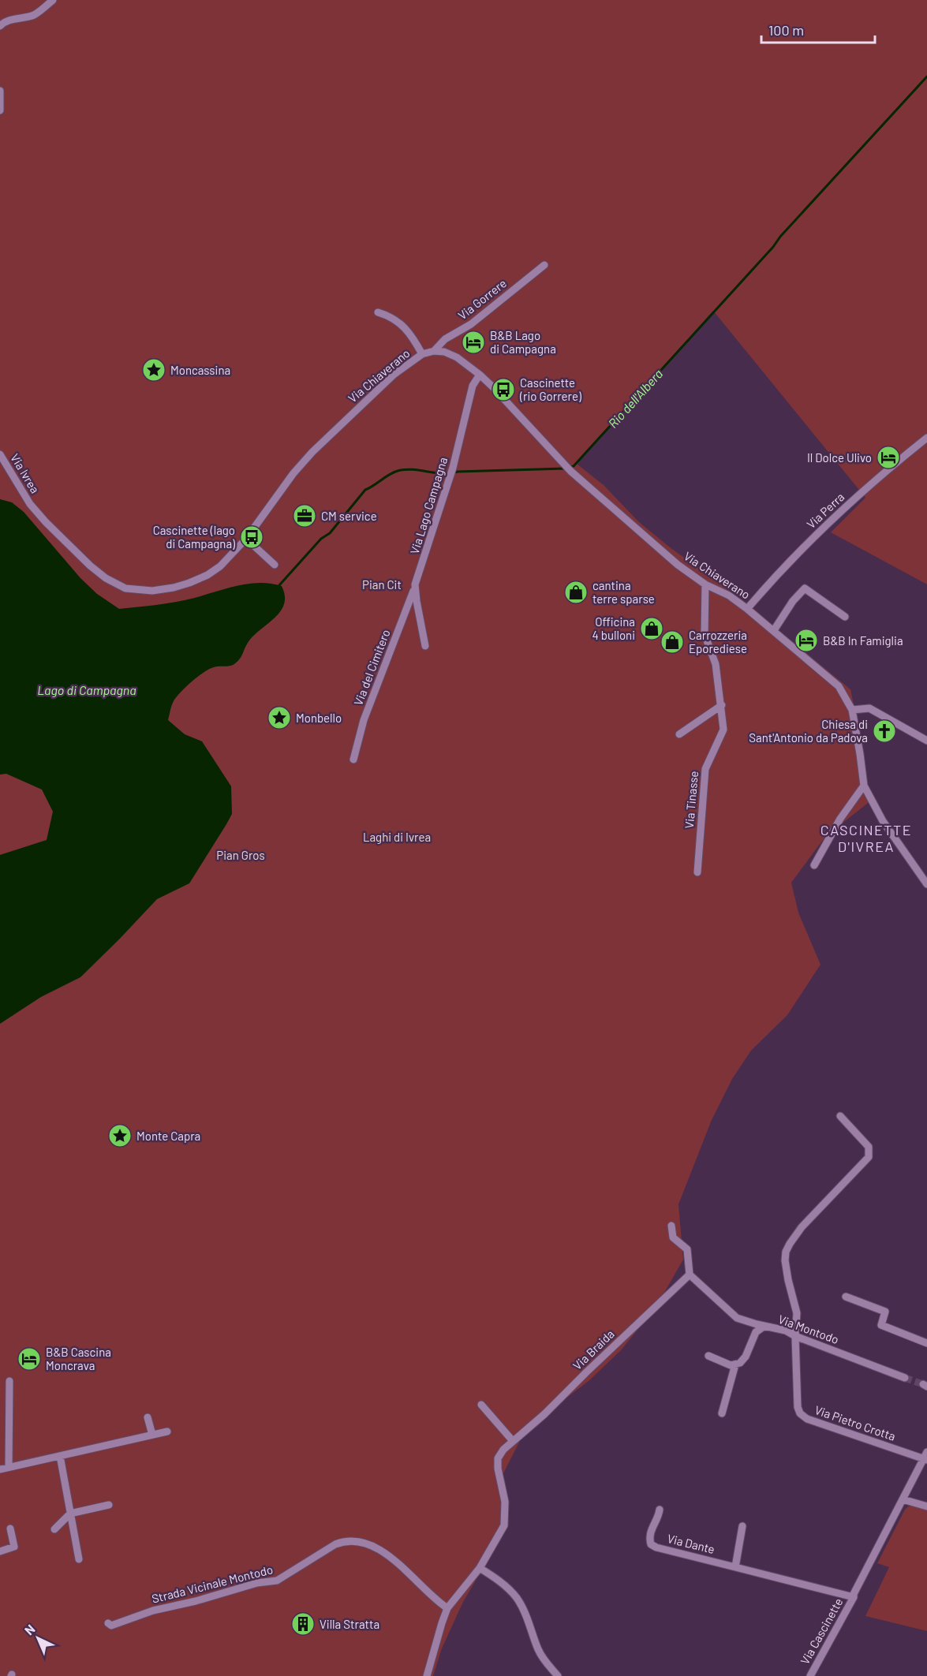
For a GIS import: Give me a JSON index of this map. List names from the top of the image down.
{
  "streets": {
    "street": [
      "Via Gorrere",
      "Via Chiaverano",
      "Via Ivrea",
      "Via Lago Campagna",
      "Via Perra",
      "Via del Cimitero",
      "Via Tinasse",
      "Via Montodo",
      "Via Braida",
      "Via Pietro Crotta",
      "Via Dante",
      "Strada Vicinale Montodo",
      "Via Cascinette"
    ]
  },
  "crossings": [
    ["Via Gorrere", "Via Chiaverano"],
    ["Via Chiaverano", "Via Ivrea"],
    ["Via Chiaverano", "Via Lago Campagna"],
    ["Via Chiaverano", "Via Perra"],
    ["Via Chiaverano", "Via Tinasse"],
    ["Via Lago Campagna", "Via del Cimitero"],
    ["Via Montodo", "Via Braida"],
    ["Via Montodo", "Via Pietro Crotta"],
    ["Via Braida", "Strada Vicinale Montodo"],
    ["Via Pietro Crotta", "Via Dante"],
    ["Via Pietro Crotta", "Via Cascinette"],
    ["Via Dante", "Via Cascinette"]
  ],
  "districts": ["CASCINETTE D'IVREA"],
  "water": ["Rio dell'Albera", "Lago di Campagna"],
  "parks": ["Pian Cit", "Laghi di Ivrea", "Pian Gros"],
  "places": {
    "hotel": [
      "B&B Lago di Campagna",
      "Il Dolce Ulivo",
      "B&B In Famiglia",
      "B&B Cascina Moncrava"
    ],
    "place": ["Moncassina", "Monbello", "Monte Capra"],
    "bus stop": ["Cascinette (rio Gorrere)", "Cascinette (lago di Campagna)"],
    "office": ["CM service"],
    "shop": ["cantina terre sparse", "Officina 4 bulloni", "Carrozzeria Eporediese"],
    "church": ["Chiesa di Sant'Antonio da Padova"],
    "building": ["Villa Stratta"]
  },
  "scale_bar": "100 m",
  "north": "top left"
}
